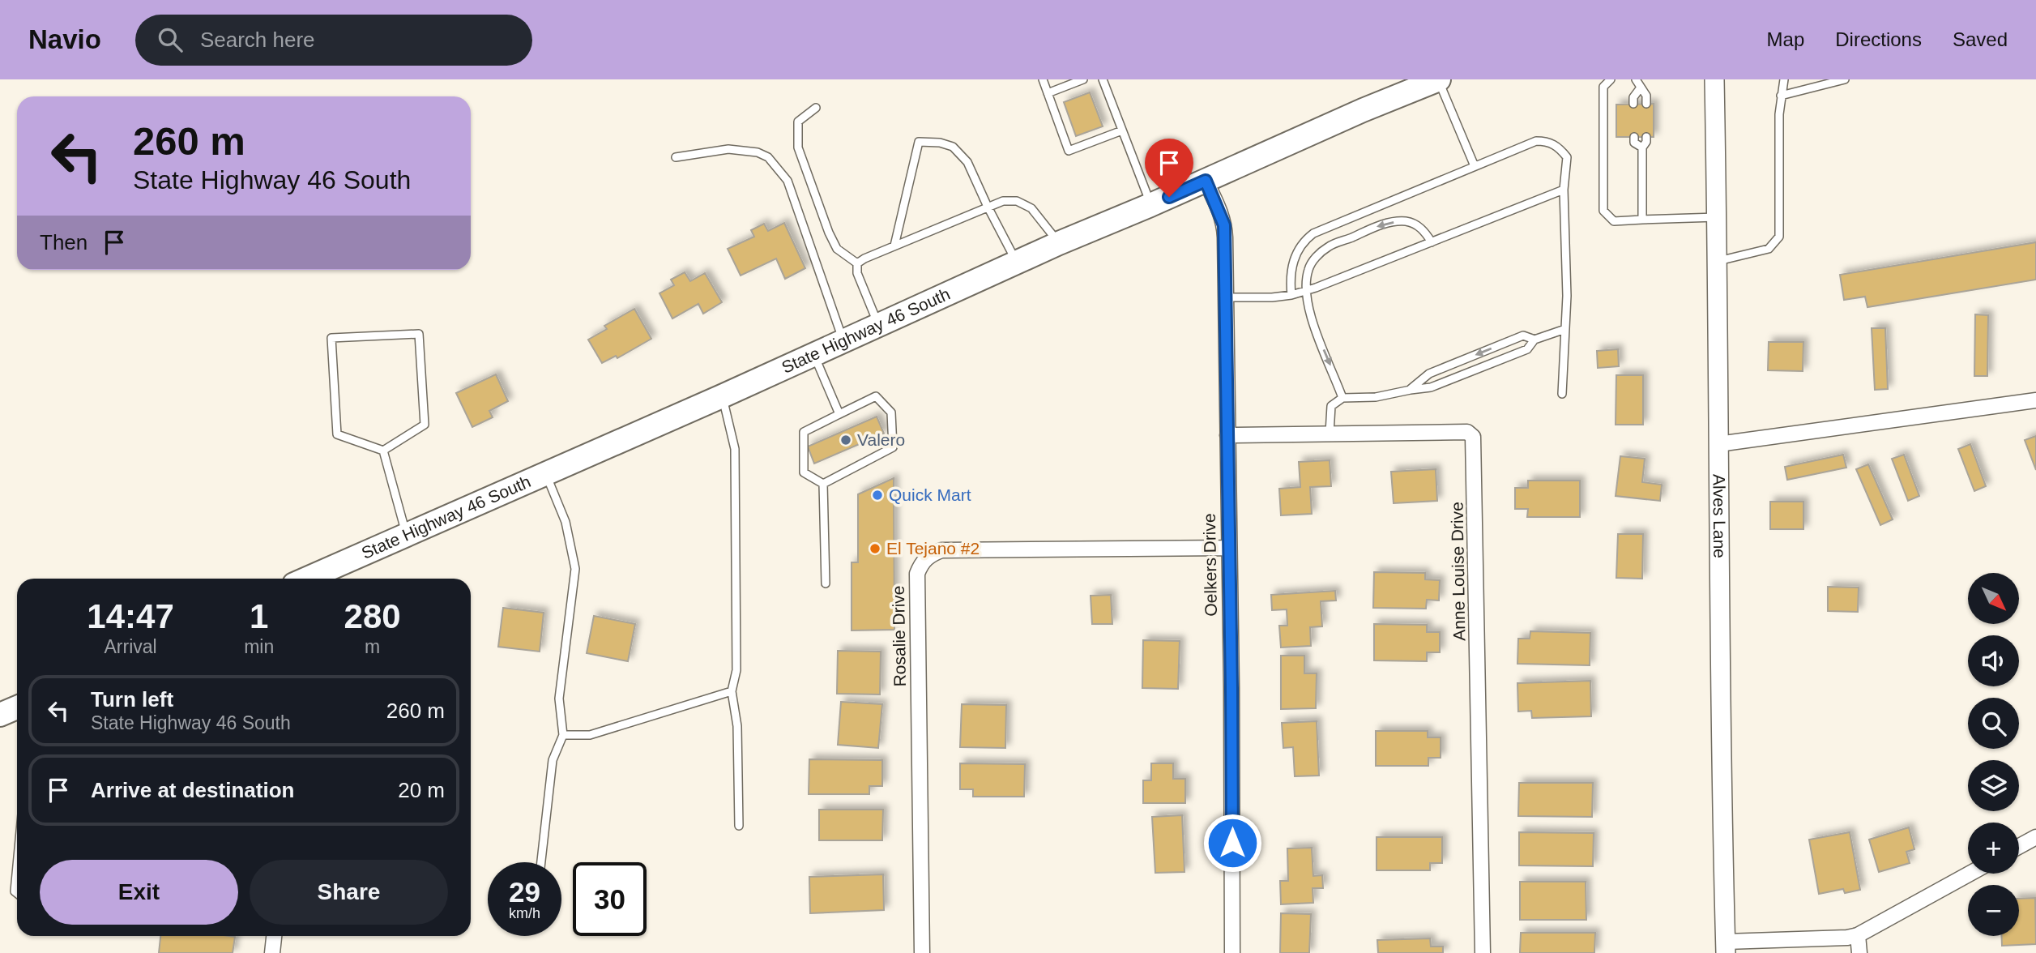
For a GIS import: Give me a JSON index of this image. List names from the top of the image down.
{
  "streets": {
    "main road": ["State Highway 46 South"],
    "street": [
      "Alves Lane",
      "Oelkers Drive",
      "Anne Louise Drive",
      "Rosalie Drive"
    ]
  },
  "crossings": [
    ["State Highway 46 South", "Oelkers Drive"],
    ["Oelkers Drive", "Anne Louise Drive"],
    ["Oelkers Drive", "Rosalie Drive"]
  ],
  "places": ["Valero", "Quick Mart", "El Tejano #2"],
  "north": "bottom right",
  "page": {
    "header": "Navio",
    "search": "Search here",
    "nav": ["Map", "Directions", "Saved"],
    "turn": ["260 m", "State Highway 46 South"],
    "then": "Then",
    "map_buttons": ["+", "−"],
    "eta": [
      "14:47",
      "Arrival",
      "1",
      "min",
      "280",
      "m"
    ],
    "list": [
      {
        "name": "Turn left",
        "note": "State Highway 46 South",
        "value": "260 m"
      },
      {
        "name": "Arrive at destination",
        "value": "20 m"
      }
    ],
    "buttons": ["Exit", "Share"],
    "speed": "29 km/h",
    "limit": "30"
  }
}
